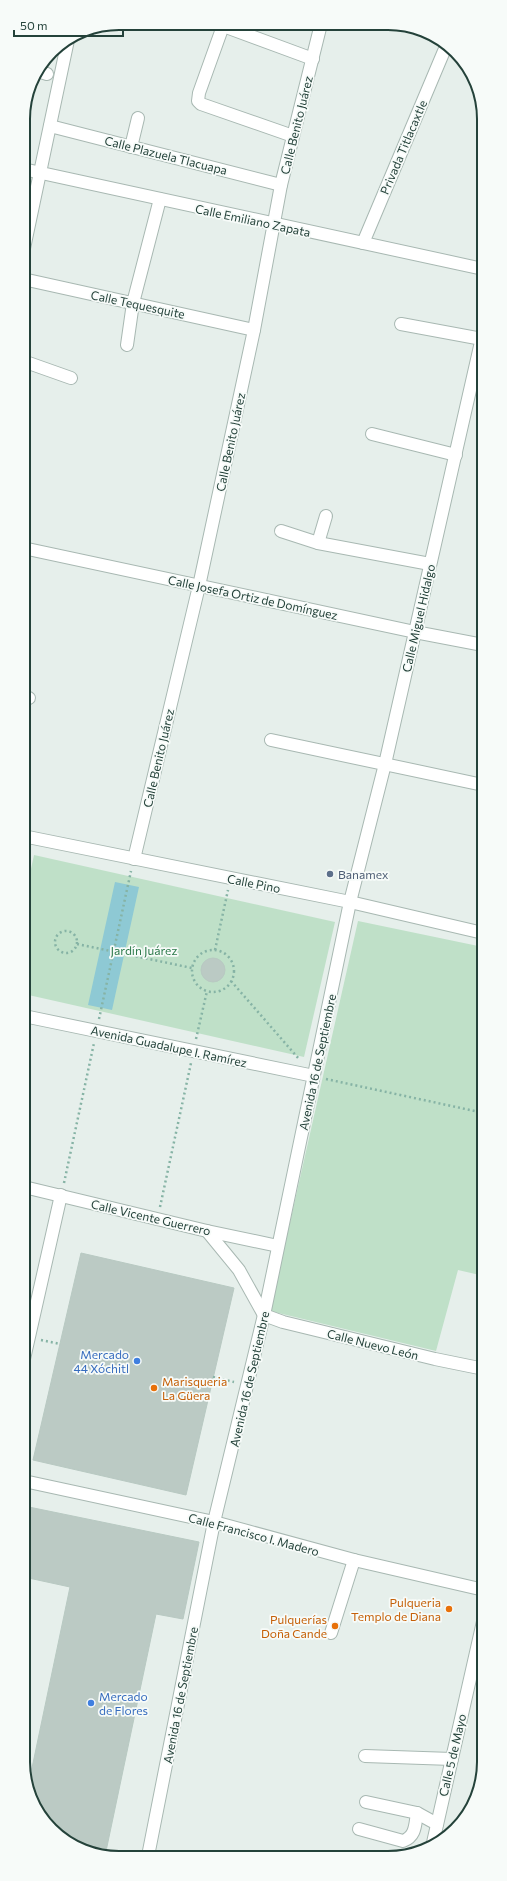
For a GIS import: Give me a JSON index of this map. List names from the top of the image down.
{
  "streets": {
    "street": [
      "Calle Benito Juárez",
      "Privada Titlacaxtle",
      "Calle Plazuela Tlacuapa",
      "Calle Emiliano Zapata",
      "Calle Tequesquite",
      "Calle Josefa Ortiz de Domínguez",
      "Calle Miguel Hidalgo",
      "Calle Pino",
      "Avenida Guadalupe I. Ramírez",
      "Avenida 16 de Septiembre",
      "Calle Vicente Guerrero",
      "Calle Nuevo León",
      "Calle Francisco I. Madero",
      "Calle 5 de Mayo"
    ]
  },
  "crossings": [
    ["Calle Benito Juárez", "Calle Plazuela Tlacuapa"],
    ["Calle Benito Juárez", "Calle Emiliano Zapata"],
    ["Calle Benito Juárez", "Calle Tequesquite"],
    ["Calle Benito Juárez", "Calle Josefa Ortiz de Domínguez"],
    ["Calle Benito Juárez", "Calle Pino"],
    ["Privada Titlacaxtle", "Calle Emiliano Zapata"],
    ["Calle Josefa Ortiz de Domínguez", "Calle Miguel Hidalgo"],
    ["Calle Miguel Hidalgo", "Calle Pino"],
    ["Calle Miguel Hidalgo", "Avenida 16 de Septiembre"],
    ["Calle Pino", "Avenida 16 de Septiembre"],
    ["Avenida Guadalupe I. Ramírez", "Avenida 16 de Septiembre"],
    ["Avenida 16 de Septiembre", "Calle Vicente Guerrero"],
    ["Avenida 16 de Septiembre", "Calle Nuevo León"],
    ["Avenida 16 de Septiembre", "Calle Francisco I. Madero"]
  ],
  "parks": ["Jardín Juárez"],
  "places": [
    "Banamex",
    "Mercado 44 Xóchitl",
    "Marisqueria La Güera",
    "Pulqueria Templo de Diana",
    "Pulquerías Doña Cande",
    "Mercado de Flores"
  ],
  "scale_bar": "50 m"
}
